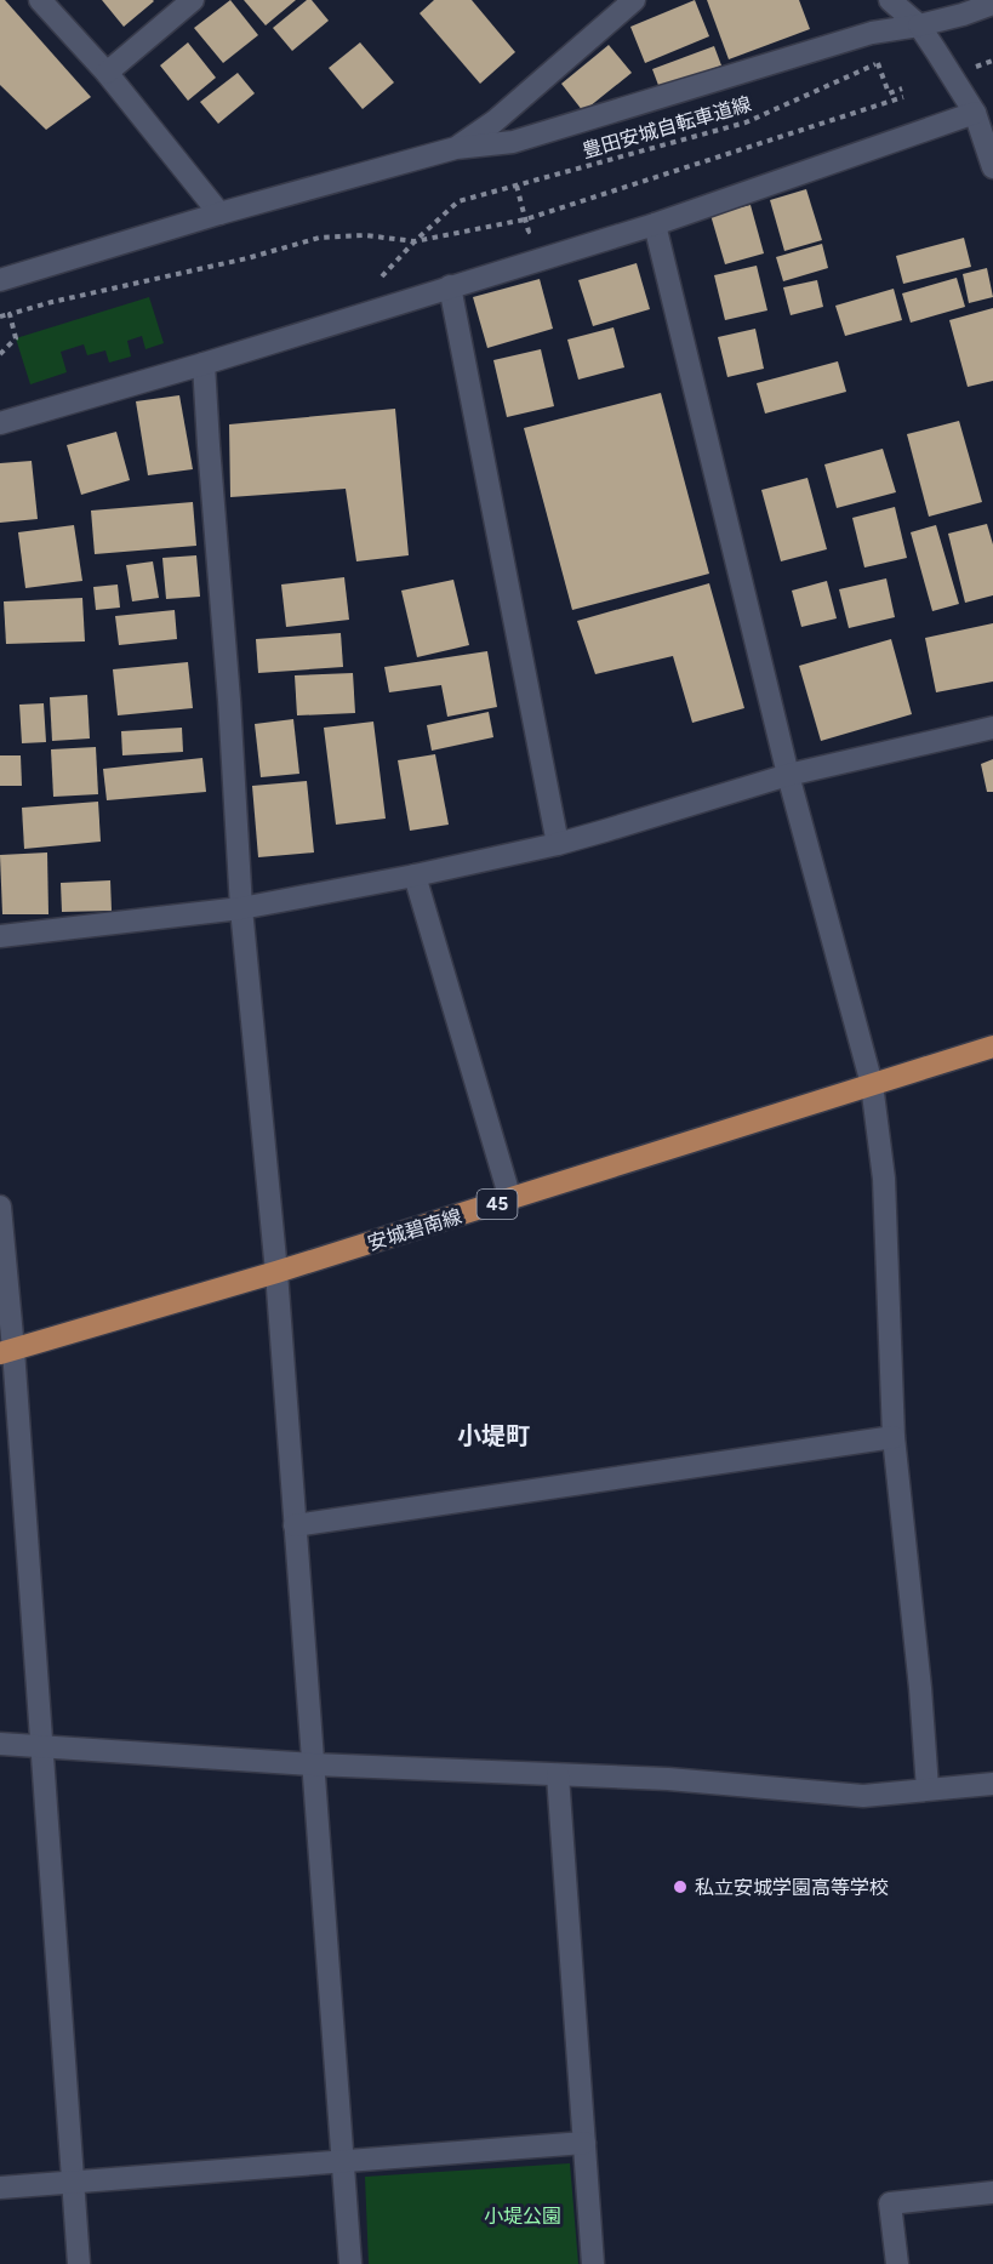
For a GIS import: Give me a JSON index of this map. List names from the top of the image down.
{
  "streets": {
    "main road": ["45", "安城碧南線"],
    "path": ["豊田安城自転車道線"]
  },
  "districts": ["小堤町"],
  "parks": ["小堤公園"],
  "places": ["私立安城学園高等学校"]
}
